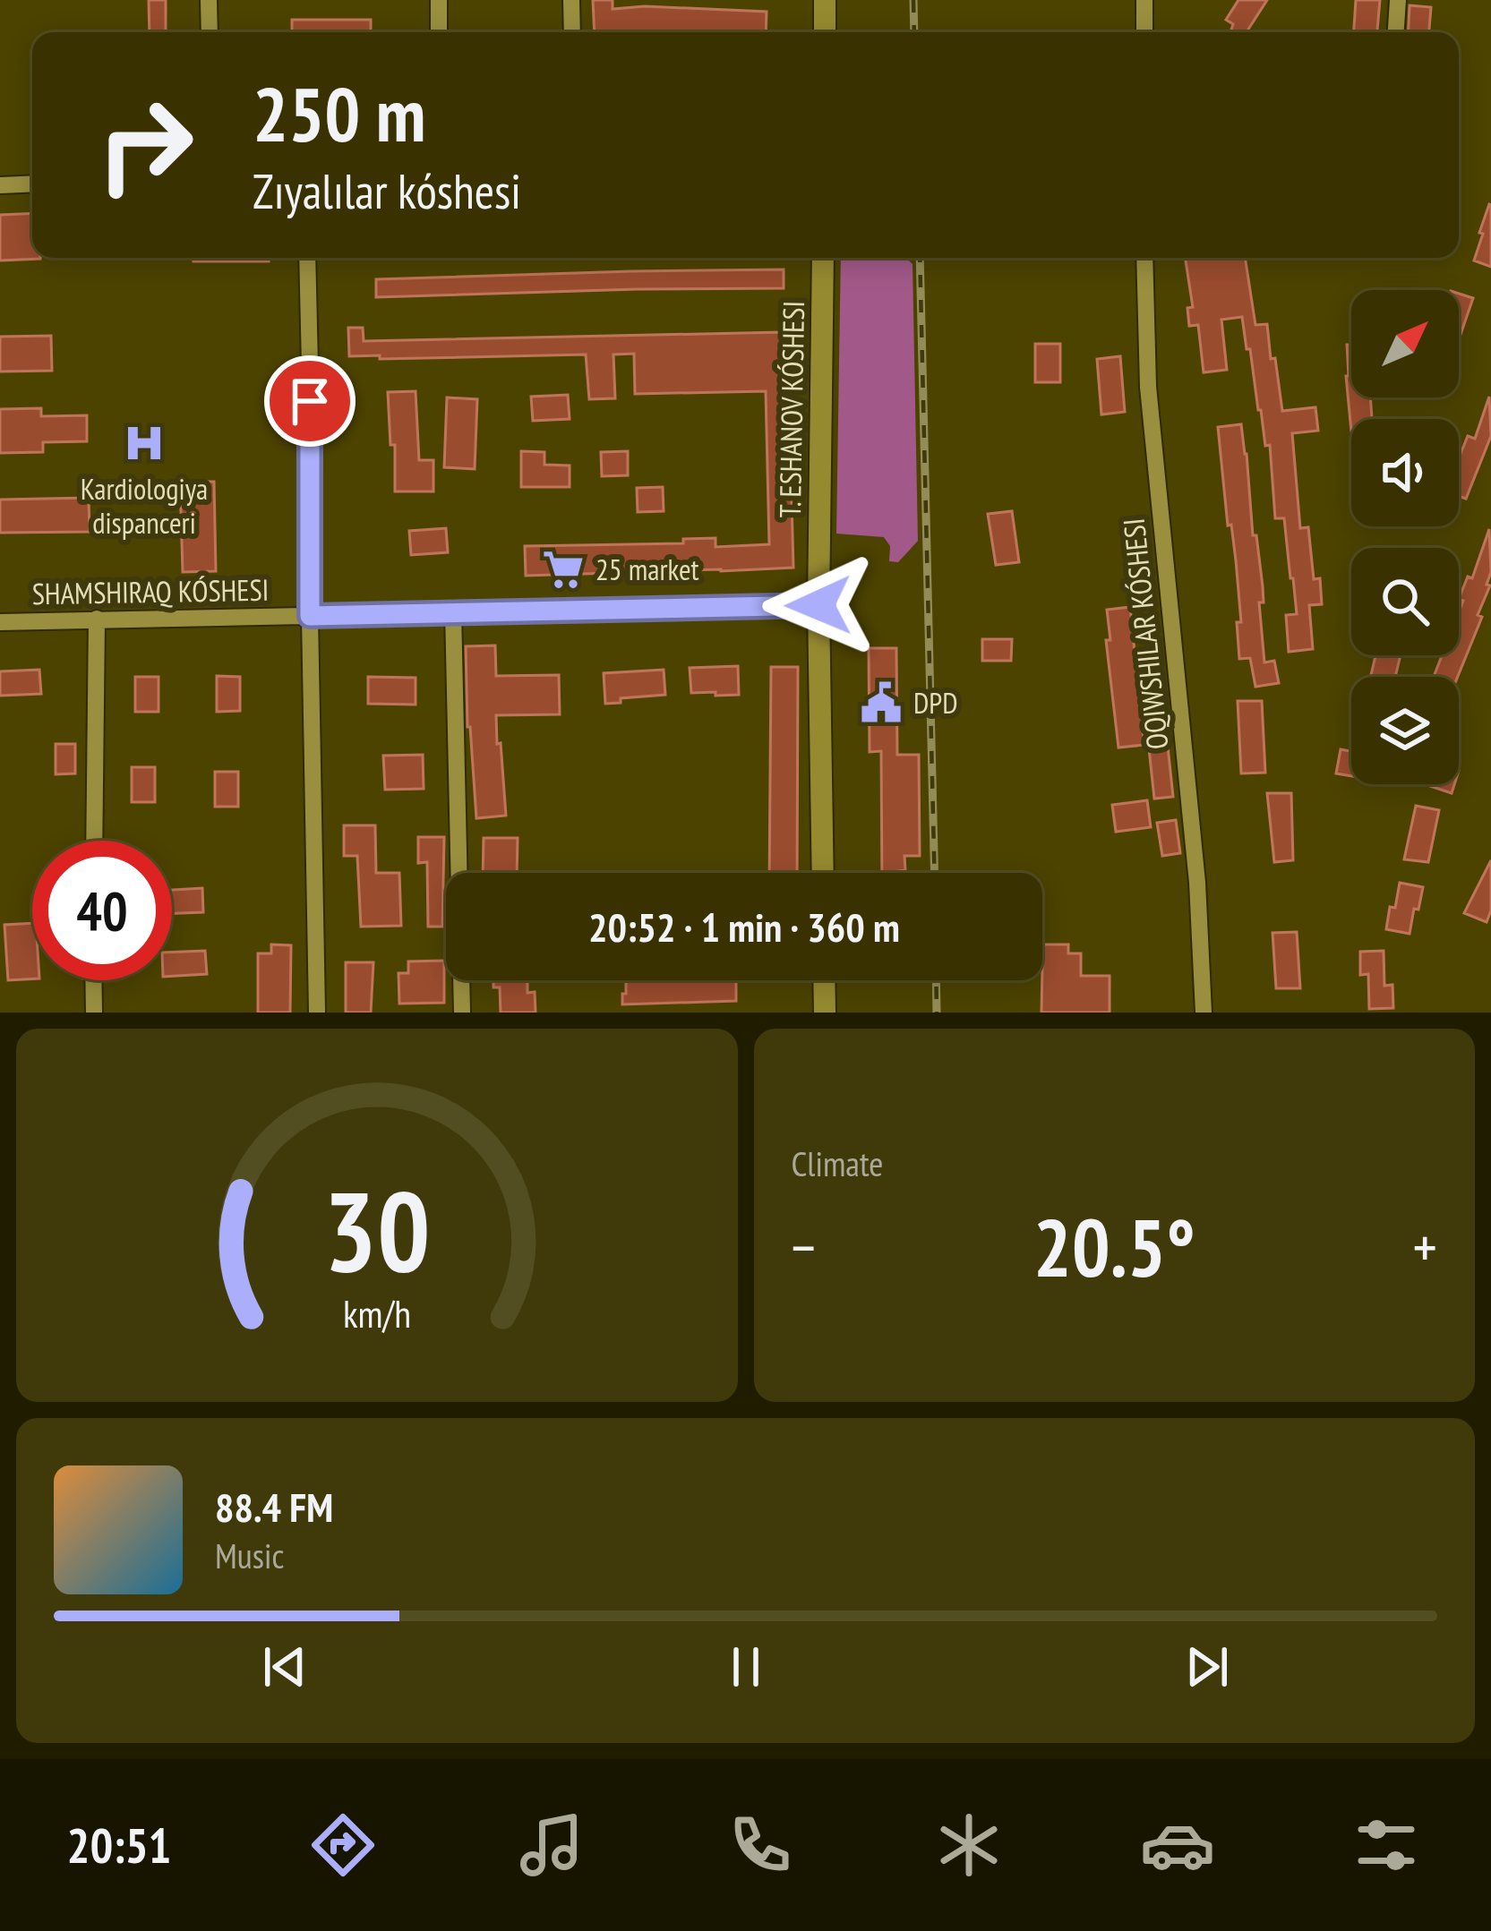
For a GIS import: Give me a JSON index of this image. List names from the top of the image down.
{
  "streets": {
    "main road": ["T. ESHANOV KÓSHESI"]
  },
  "places": {
    "hospital": ["Kardiologiya dispanceri"],
    "supermarket": ["25 market"],
    "public building": ["DPD"]
  },
  "north": "top right",
  "page": {
    "turn": ["250 m", "Zıyalılar kóshesi"],
    "limit": "40",
    "trip": "20:52 · 1 min · 360 m",
    "tile": "Climate",
    "heat": ["−", "20.5°", "+"],
    "song": ["88.4 FM", "Music"],
    "tabs": "20:51",
    "gauge": ["30", "km/h"]
  }
}
